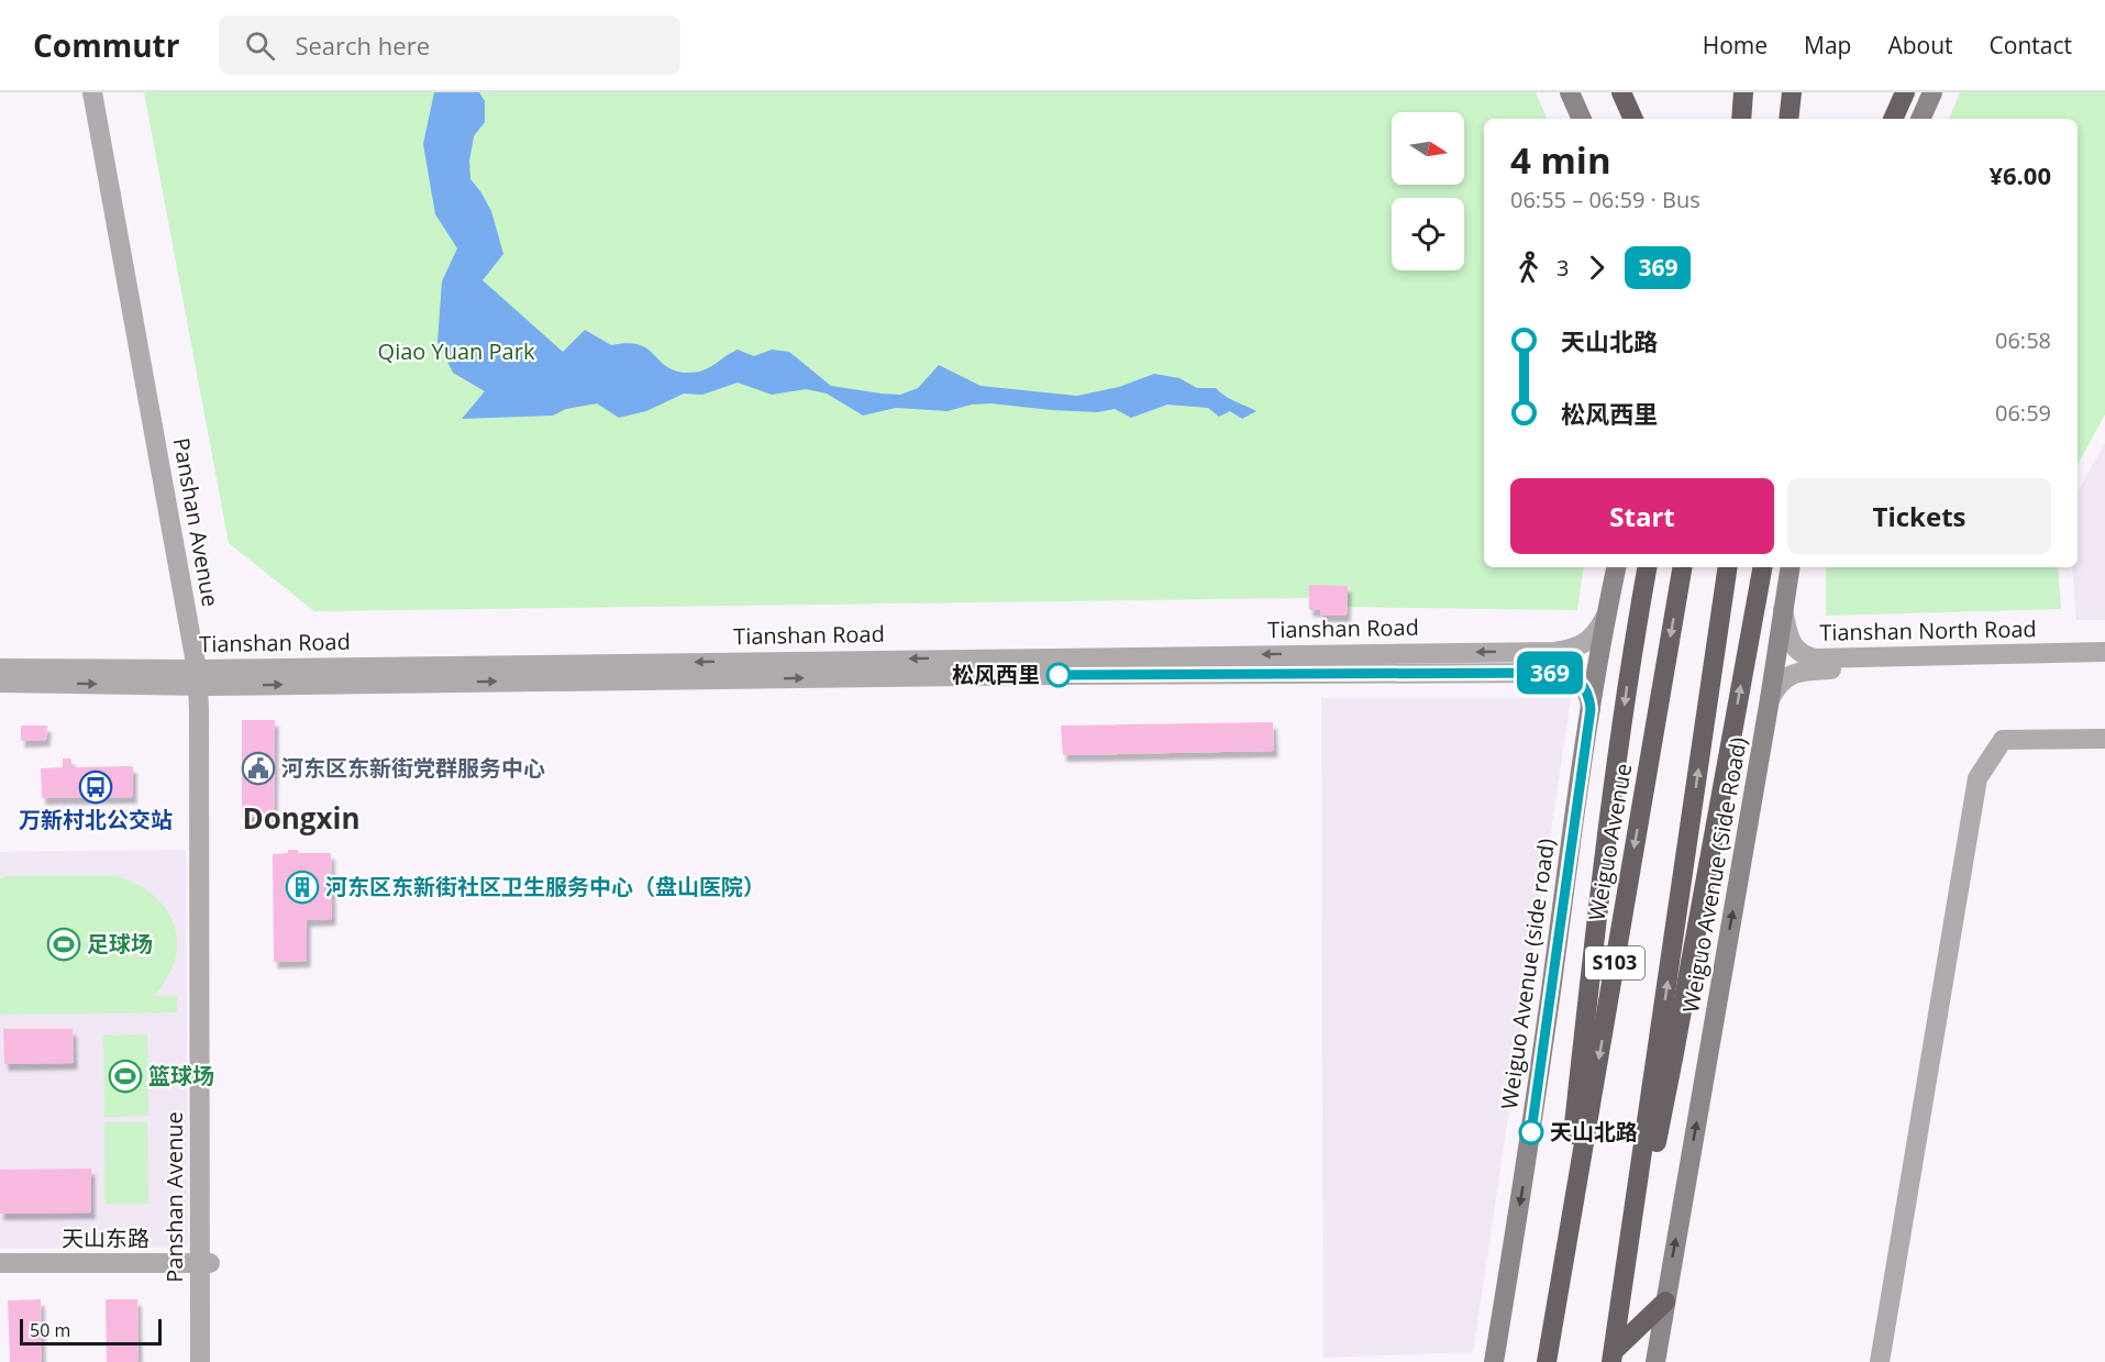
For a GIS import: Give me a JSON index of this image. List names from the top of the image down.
{
  "streets": {
    "highway": ["Weiguo Avenue", "S103"],
    "main road": ["Weiguo Avenue (side road)"],
    "street": [
      "Panshan Avenue",
      "Tianshan Road",
      "Tianshan North Road",
      "天山东路"
    ]
  },
  "crossings": [
    ["Panshan Avenue", "Tianshan Road"],
    ["Panshan Avenue", "天山东路"],
    ["Tianshan Road", "Weiguo Avenue (side road)"],
    ["Tianshan North Road", "Weiguo Avenue (side road)"]
  ],
  "districts": ["Dongxin"],
  "parks": ["Qiao Yuan Park"],
  "places": {
    "other": ["松风西里", "天山北路"],
    "public building": ["河东区东新街党群服务中心"],
    "bus stop": ["万新村北公交站"],
    "building": ["河东区东新街社区卫生服务中心（盘山医院）"],
    "sports": ["足球场", "篮球场"]
  },
  "lines": ["bus line 369"],
  "scale_bar": "50 m",
  "north": "right",
  "page": {
    "header": "Commutr",
    "search": "Search here",
    "nav": [
      "Home",
      "Map",
      "About",
      "Contact"
    ],
    "on_map": "369",
    "heading": ["4 min", "06:55 – 06:59 · Bus", "¥6.00"],
    "legs": ["3", "369"],
    "list": [
      {
        "name": "天山北路",
        "value": "06:58"
      },
      {
        "name": "松风西里",
        "value": "06:59"
      }
    ],
    "buttons": ["Start", "Tickets"],
    "scale": "50 m"
  }
}
